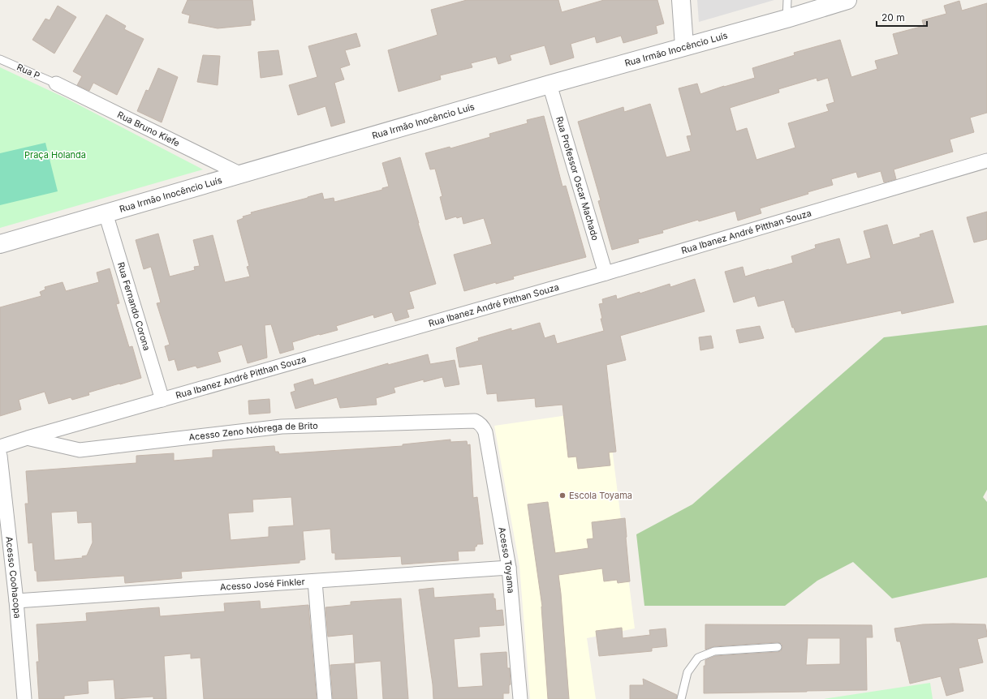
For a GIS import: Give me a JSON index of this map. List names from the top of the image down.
{
  "streets": {
    "street": [
      "Rua Irmão Inocêncio Luís",
      "Rua Bruno Kiefe",
      "Rua Professor Oscar Machado",
      "Rua Ibanez André Pitthan Souza",
      "Rua Fernando Corona",
      "Acesso Zeno Nóbrega de Brito",
      "Acesso Toyama",
      "Acesso Coohacopa",
      "Acesso José Finkler"
    ],
    "lane": ["Rua P"]
  },
  "crossings": [
    ["Rua Irmão Inocêncio Luís", "Rua Bruno Kiefe"],
    ["Rua Irmão Inocêncio Luís", "Rua Professor Oscar Machado"],
    ["Rua Irmão Inocêncio Luís", "Rua Fernando Corona"],
    ["Rua P", "Rua Bruno Kiefe"],
    ["Rua Professor Oscar Machado", "Rua Ibanez André Pitthan Souza"],
    ["Rua Ibanez André Pitthan Souza", "Rua Fernando Corona"],
    ["Rua Ibanez André Pitthan Souza", "Acesso Zeno Nóbrega de Brito"],
    ["Acesso Zeno Nóbrega de Brito", "Acesso Toyama"],
    ["Acesso Toyama", "Acesso José Finkler"],
    ["Acesso Coohacopa", "Acesso José Finkler"]
  ],
  "parks": ["Praça Holanda"],
  "places": ["Escola Toyama"],
  "scale_bar": "20 m"
}
